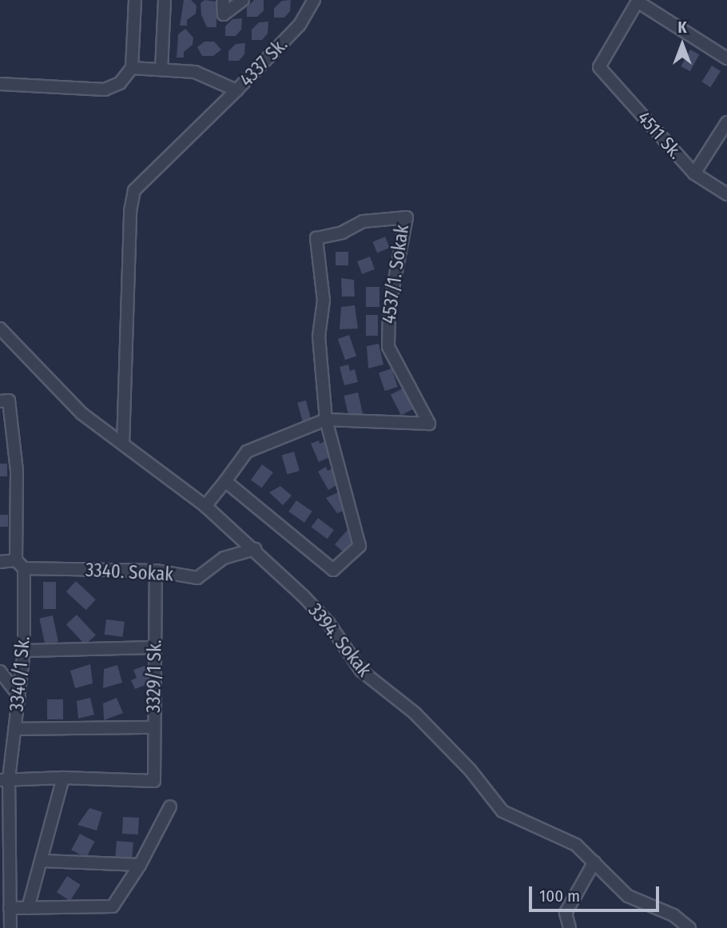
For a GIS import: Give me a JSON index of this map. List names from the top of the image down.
{
  "streets": {
    "street": [
      "4337 Sk.",
      "4511 Sk.",
      "4537/1. Sokak",
      "3340. Sokak",
      "3394. Sokak",
      "3340/1 Sk.",
      "3329/1 Sk."
    ]
  },
  "crossings": [
    ["3340. Sokak", "3394. Sokak"],
    ["3340. Sokak", "3340/1 Sk."],
    ["3340. Sokak", "3329/1 Sk."]
  ],
  "scale_bar": "100 m",
  "north": "top"
}
